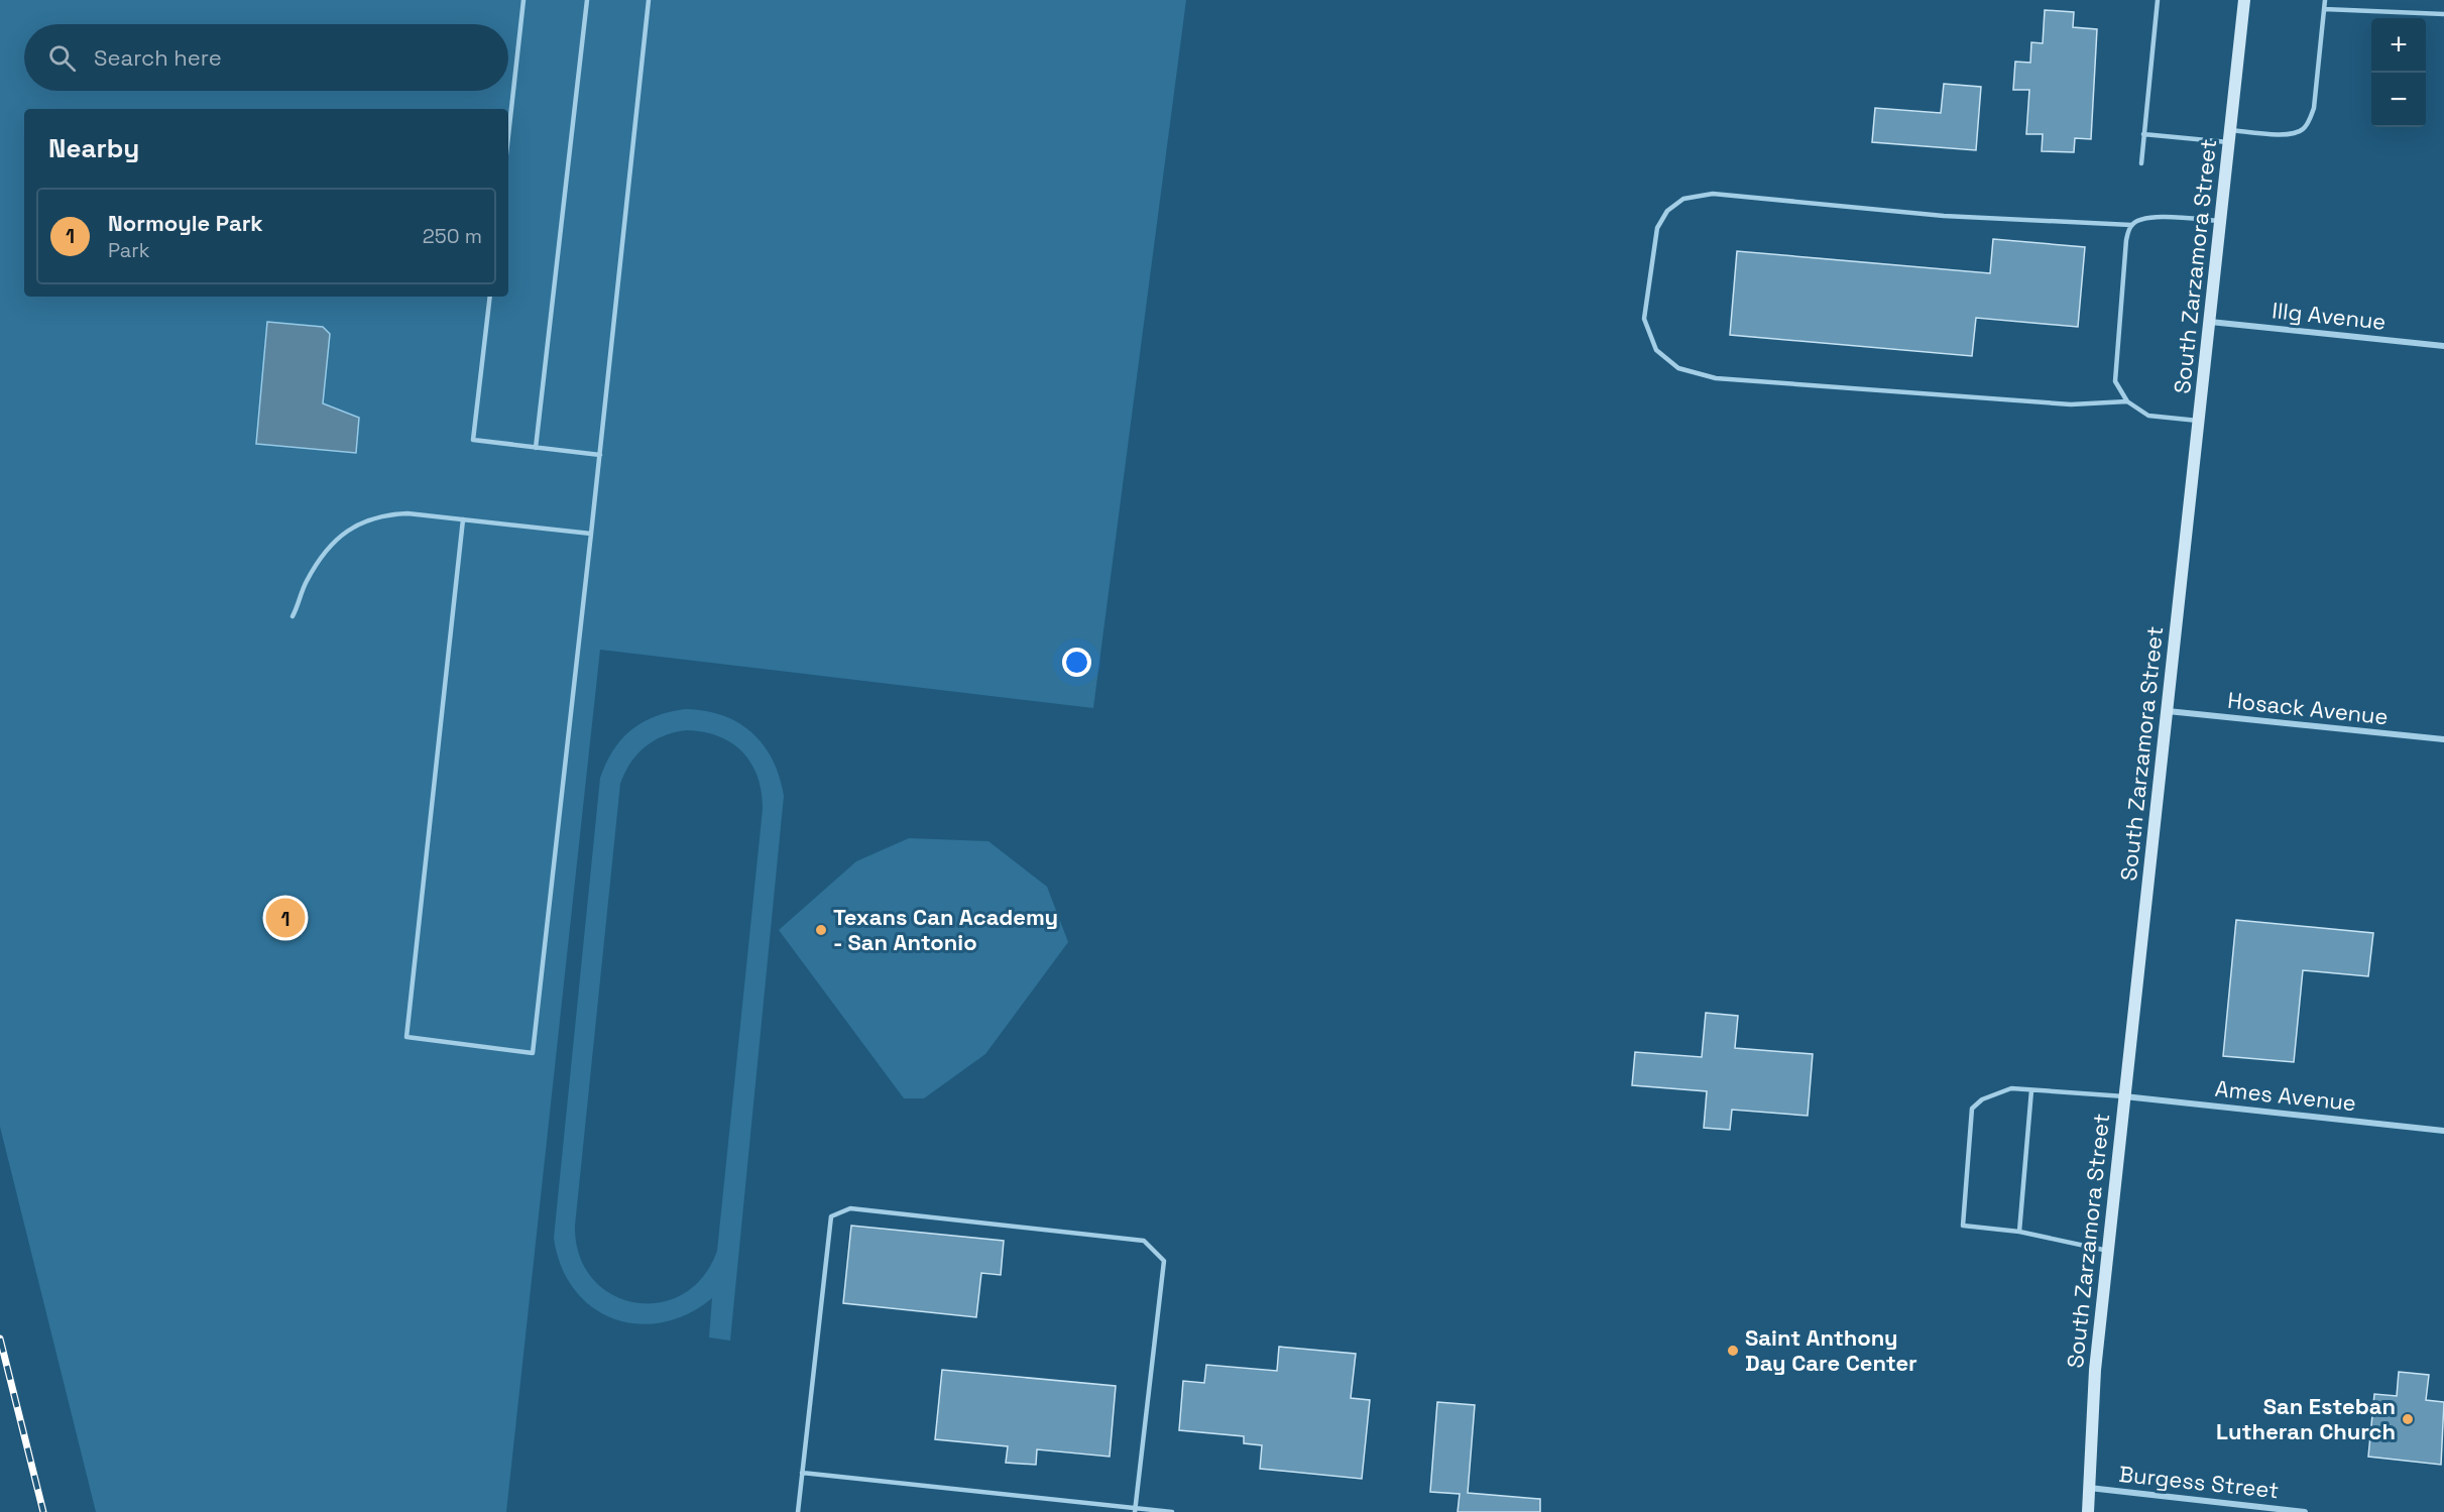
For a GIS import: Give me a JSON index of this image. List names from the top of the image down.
{
  "streets": {
    "main road": ["South Zarzamora Street"],
    "street": [
      "Illg Avenue",
      "Hosack Avenue",
      "Ames Avenue",
      "Burgess Street"
    ]
  },
  "crossings": [
    ["South Zarzamora Street", "Illg Avenue"],
    ["South Zarzamora Street", "Hosack Avenue"],
    ["South Zarzamora Street", "Ames Avenue"],
    ["South Zarzamora Street", "Burgess Street"]
  ],
  "places": ["Texans Can Academy - San Antonio", "Saint Anthony Day Care Center", "San Esteban Lutheran Church"],
  "page": {
    "map_buttons": ["+", "−"],
    "search": "Search here",
    "heading": "Nearby",
    "list": [
      {
        "mark": "1",
        "name": "Normoyle Park",
        "note": "Park",
        "value": "250 m"
      }
    ],
    "pins": "1"
  }
}
